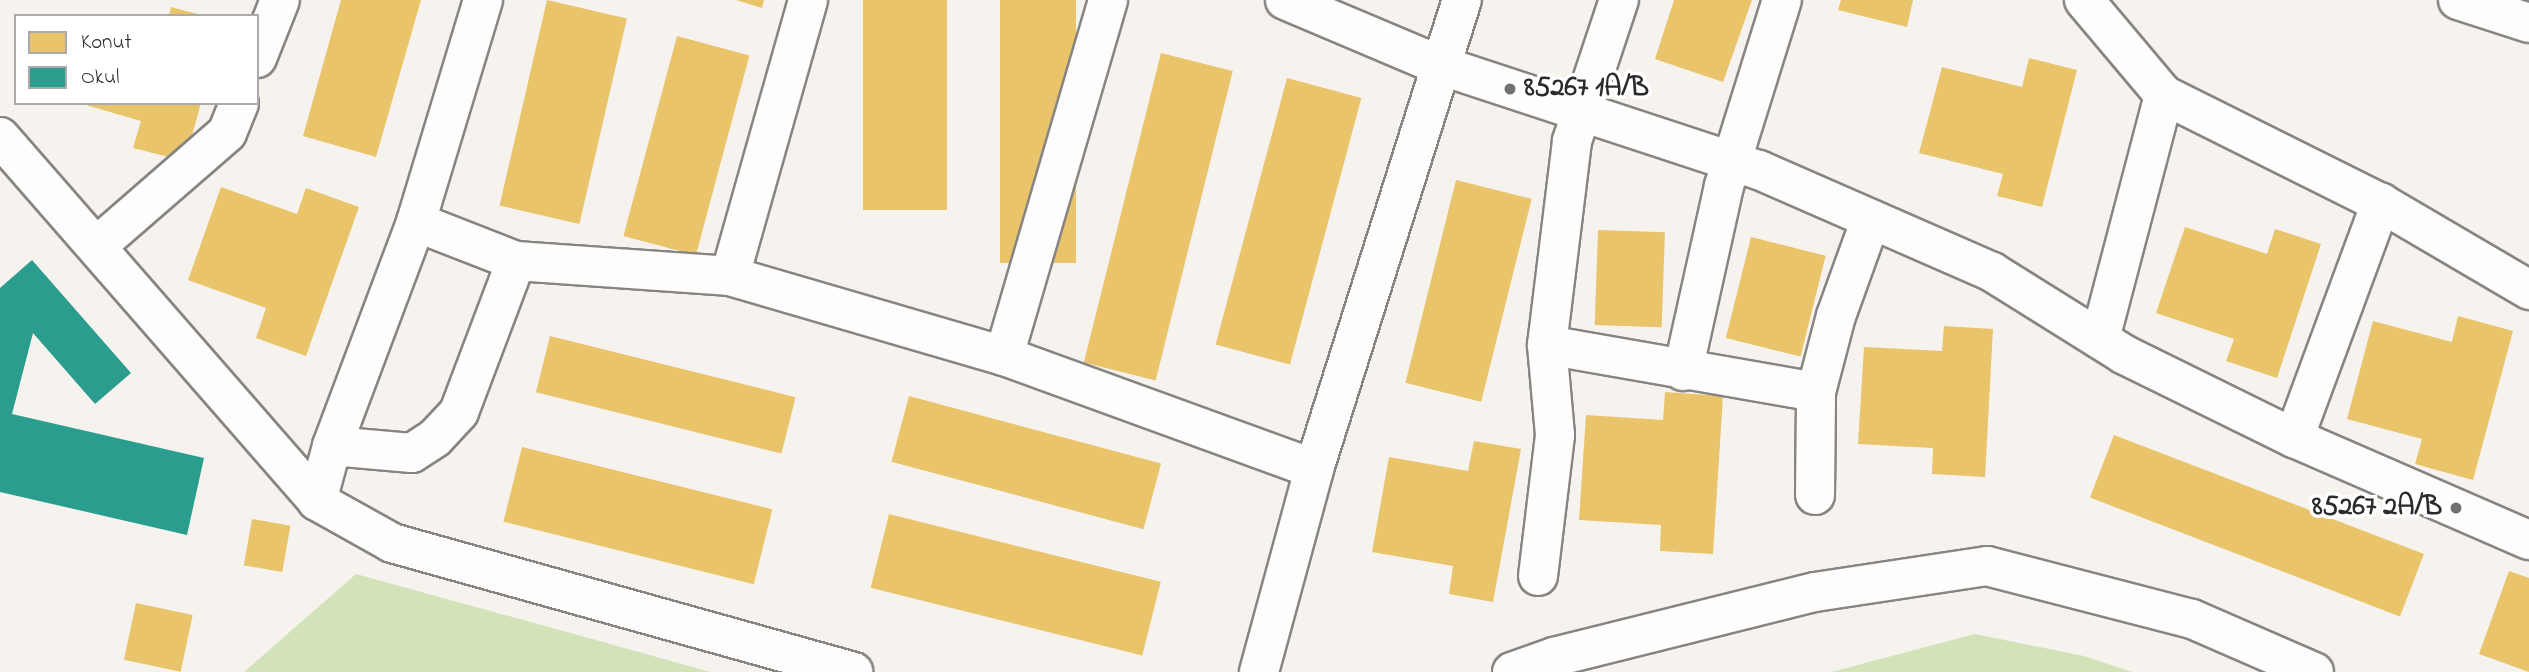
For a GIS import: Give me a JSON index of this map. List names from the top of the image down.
{
  "places": ["85267 1A/B", "85267 2A/B"],
  "legend": ["Konut", "Okul"]
}
